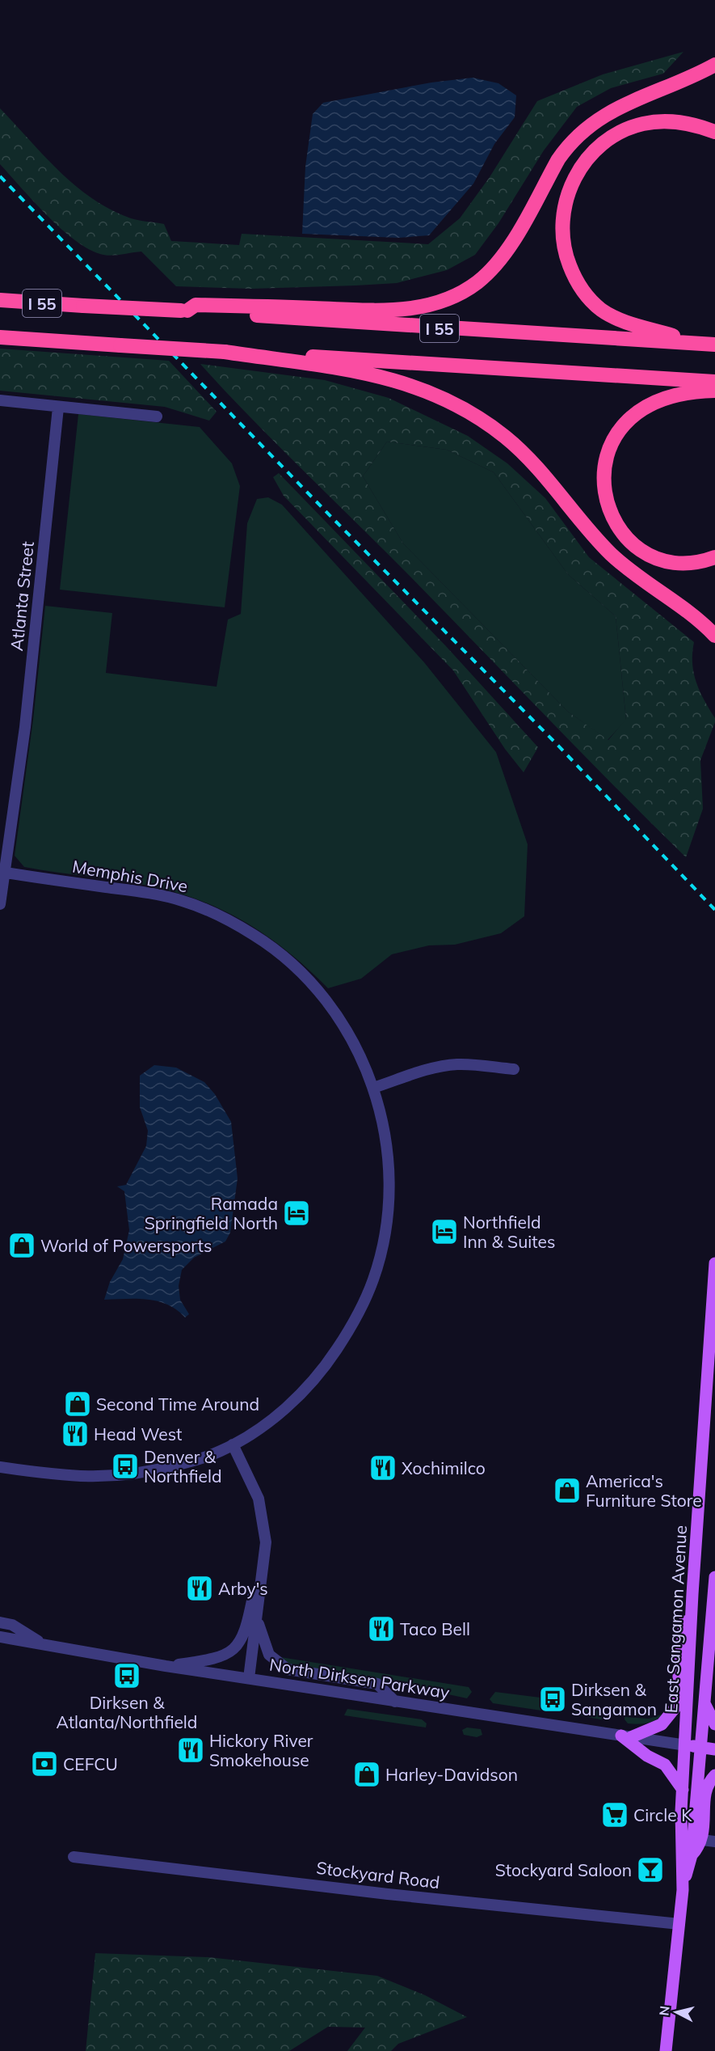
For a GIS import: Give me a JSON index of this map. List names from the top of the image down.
{
  "streets": {
    "highway": ["I 55"],
    "main road": ["East Sangamon Avenue", "North Dirksen Parkway"],
    "street": ["Atlanta Street", "Memphis Drive", "Stockyard Road"]
  },
  "crossings": [
    ["Atlanta Street", "Memphis Drive"],
    ["East Sangamon Avenue", "North Dirksen Parkway"],
    ["East Sangamon Avenue", "Stockyard Road"]
  ],
  "places": {
    "hotel": ["Ramada Springfield North", "Northfield Inn & Suites"],
    "shop": [
      "World of Powersports",
      "Second Time Around",
      "America's Furniture Store",
      "Harley-Davidson"
    ],
    "restaurant": [
      "Head West",
      "Xochimilco",
      "Arby's",
      "Taco Bell",
      "Hickory River Smokehouse"
    ],
    "bus stop": ["Denver & Northfield", "Dirksen & Atlanta/Northfield", "Dirksen & Sangamon"],
    "bank": ["CEFCU"],
    "supermarket": ["Circle K"],
    "bar": ["Stockyard Saloon"]
  },
  "north": "left"
}
